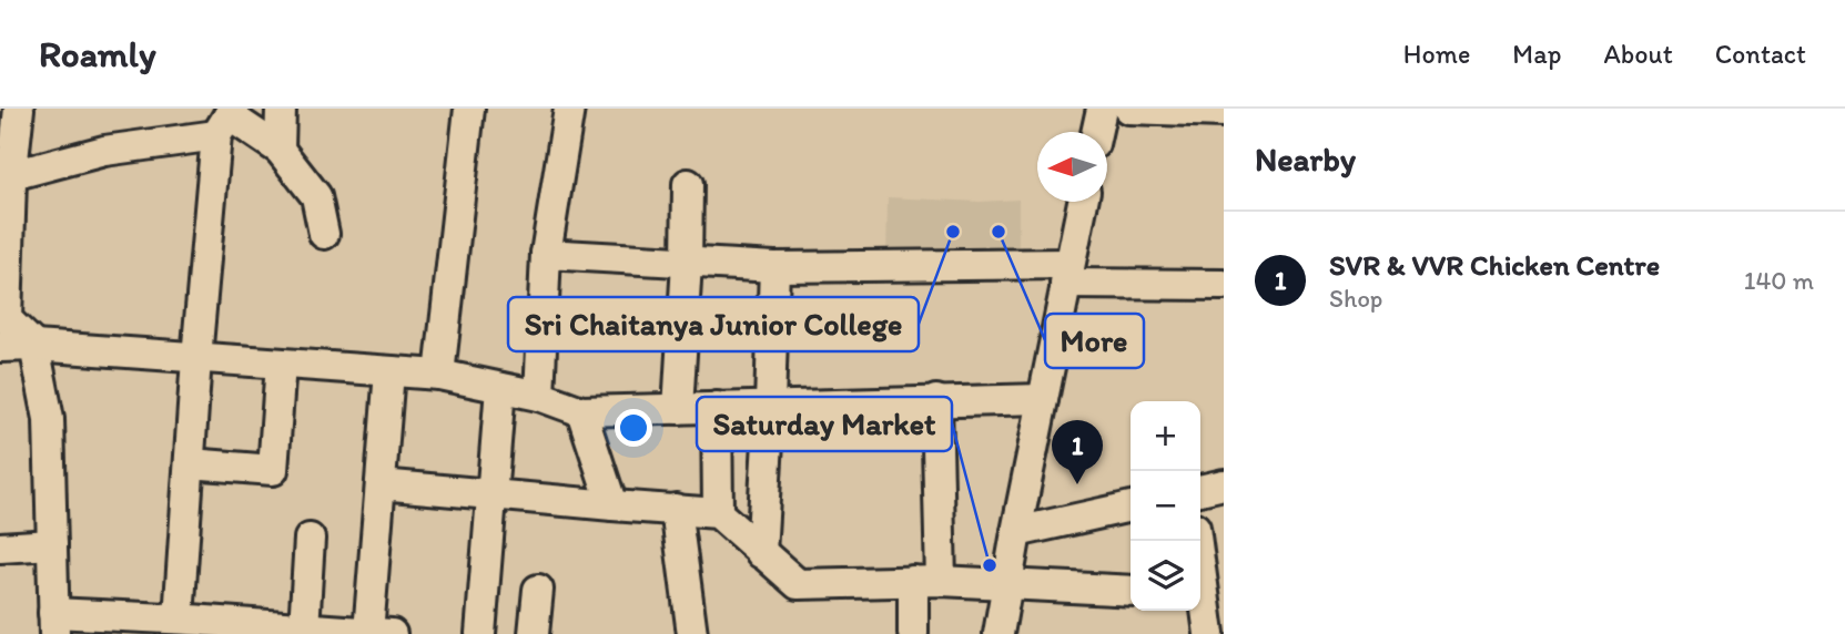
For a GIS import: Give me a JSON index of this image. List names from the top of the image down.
{
  "places": ["Sri Chaitanya Junior College", "More", "Saturday Market"],
  "north": "left",
  "page": {
    "header": "Roamly",
    "nav": [
      "Home",
      "Map",
      "About",
      "Contact"
    ],
    "heading": "Nearby",
    "list": [
      {
        "mark": "1",
        "name": "SVR & VVR Chicken Centre",
        "note": "Shop",
        "value": "140 m"
      }
    ],
    "map_buttons": ["+", "−"],
    "pins": "1"
  }
}
